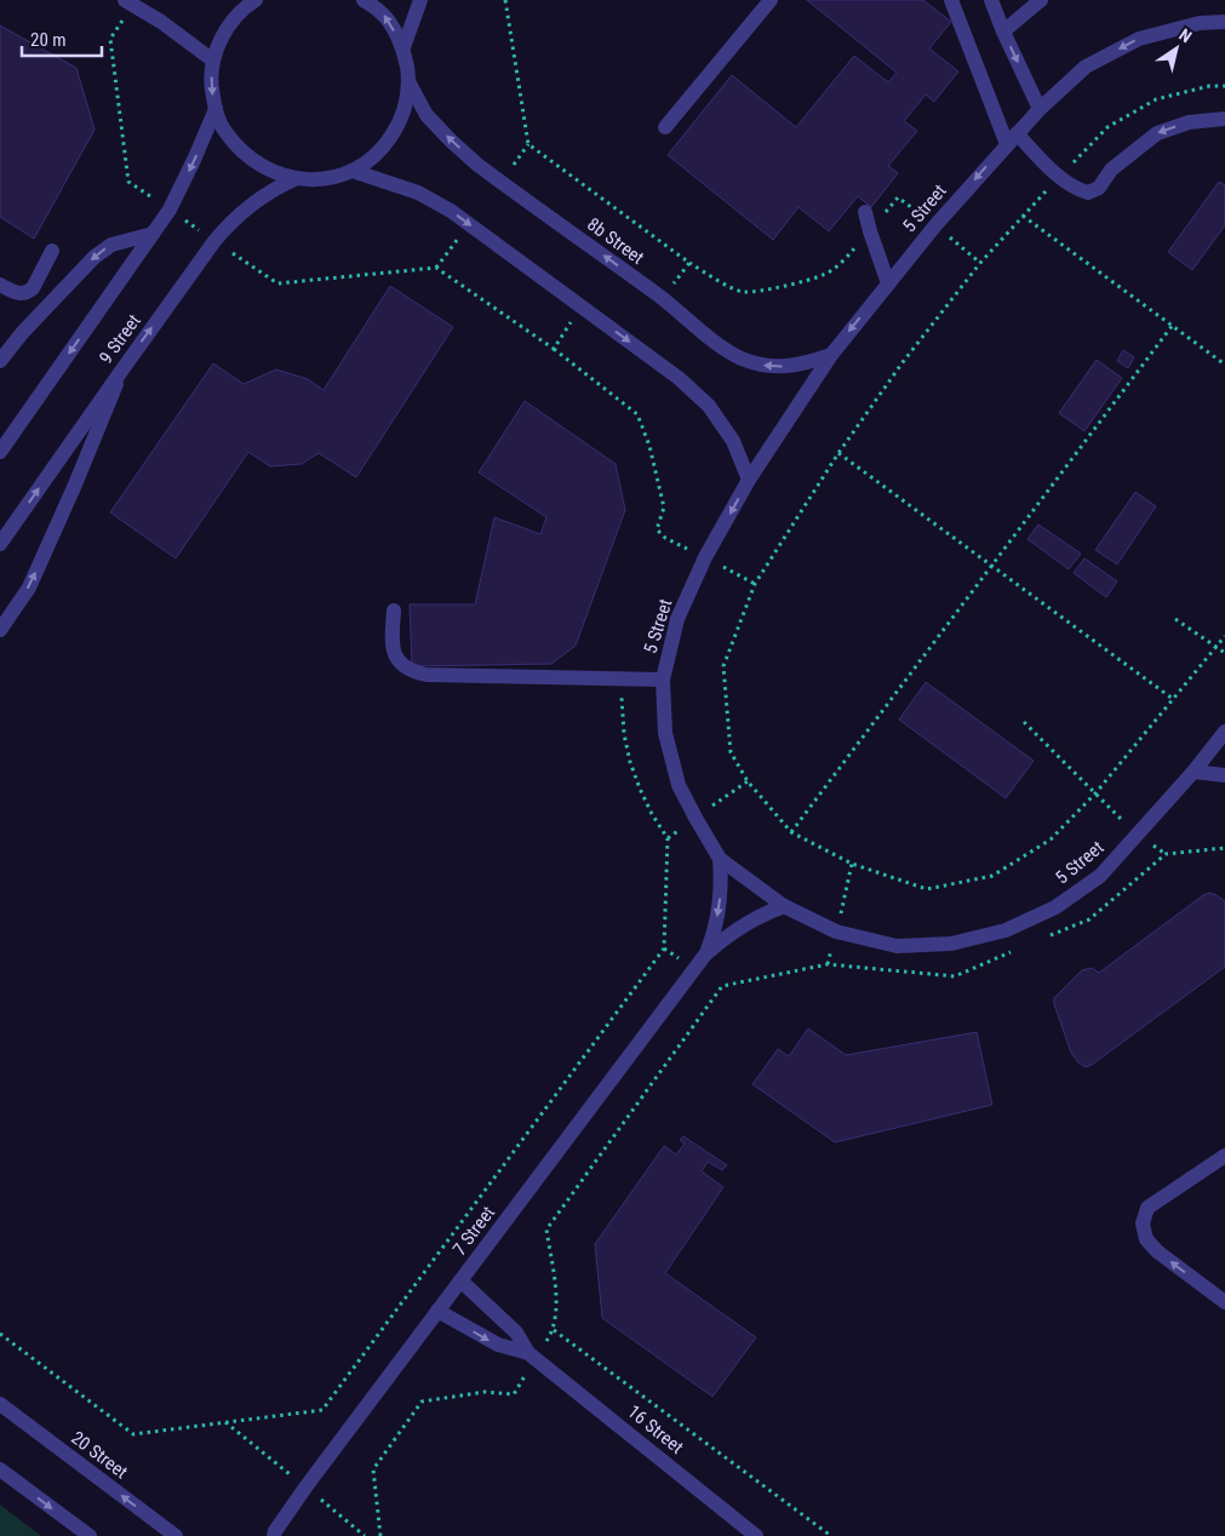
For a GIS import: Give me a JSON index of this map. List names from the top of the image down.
{
  "streets": {
    "street": [
      "5 Street",
      "8b Street",
      "9 Street",
      "7 Street",
      "16 Street",
      "20 Street"
    ]
  },
  "crossings": [
    ["5 Street", "8b Street"],
    ["5 Street", "7 Street"],
    ["7 Street", "16 Street"]
  ],
  "scale_bar": "20 m",
  "north": "top right"
}
